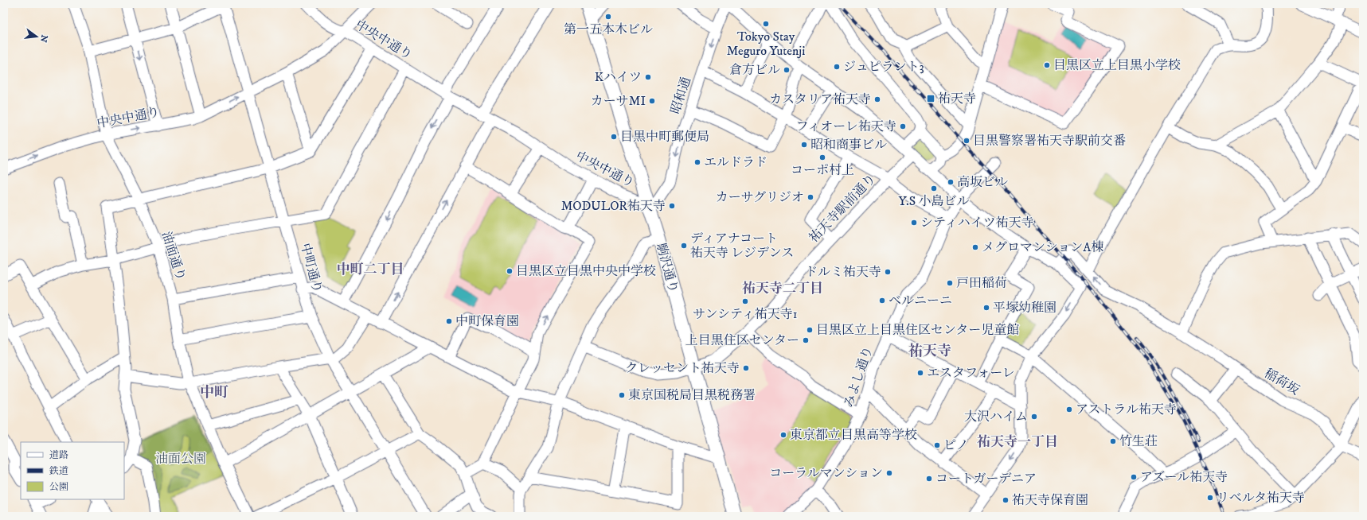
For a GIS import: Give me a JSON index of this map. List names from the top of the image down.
{
  "streets": {
    "main road": ["駒沢通り"],
    "street": [
      "中央中通り",
      "昭和通",
      "祐天寺駅前通り",
      "油面通り",
      "中町通り",
      "みよし通り",
      "稲荷坂"
    ]
  },
  "crossings": [
    ["中央中通り", "昭和通"],
    ["中央中通り", "油面通り"],
    ["中央中通り", "中町通り"],
    ["中央中通り", "駒沢通り"],
    ["昭和通", "駒沢通り"],
    ["祐天寺駅前通り", "駒沢通り"]
  ],
  "one_way": ["稲荷坂"],
  "districts": [
    "中町二丁目",
    "祐天寺二丁目",
    "祐天寺",
    "中町",
    "祐天寺一丁目"
  ],
  "parks": ["油面公園"],
  "places": {
    "other": [
      "第一五本木ビル",
      "Tokyo Stay Meguro Yutenji",
      "目黒区立上目黒小学校",
      "ジュピラント3",
      "倉方ビル",
      "Kハイツ",
      "カスタリア祐天寺",
      "カーサMI",
      "フィオーレ祐天寺",
      "目黒中町郵便局",
      "目黒警察署祐天寺駅前交番",
      "昭和商事ビル",
      "コーポ村上",
      "エルドラド",
      "高坂ビル",
      "Y.S 小島ビル",
      "カーサグリジオ",
      "MODULOR祐天寺",
      "シティハイツ祐天寺",
      "ディアナコート 祐天寺 レジデンス",
      "メグロマンションA棟",
      "目黒区立目黒中央中学校",
      "ドルミ祐天寺",
      "戸田稲荷",
      "ベルニーニ",
      "サンシティ祐天寺1",
      "平塚幼稚園",
      "中町保育園",
      "目黒区立上目黒住区センター児童館",
      "上目黒住区センター",
      "クレッセント祐天寺",
      "エスタフォーレ",
      "東京国税局目黒税務署",
      "アストラル祐天寺",
      "大沢ハイム",
      "東京都立目黒高等学校",
      "竹生荘",
      "ピノ",
      "コーラルマンション",
      "アズール祐天寺",
      "コートガーデニア",
      "リベルタ祐天寺",
      "祐天寺保育園"
    ],
    "transit": ["祐天寺"]
  },
  "legend": ["道路", "鉄道", "公園"],
  "north": "right"
}
